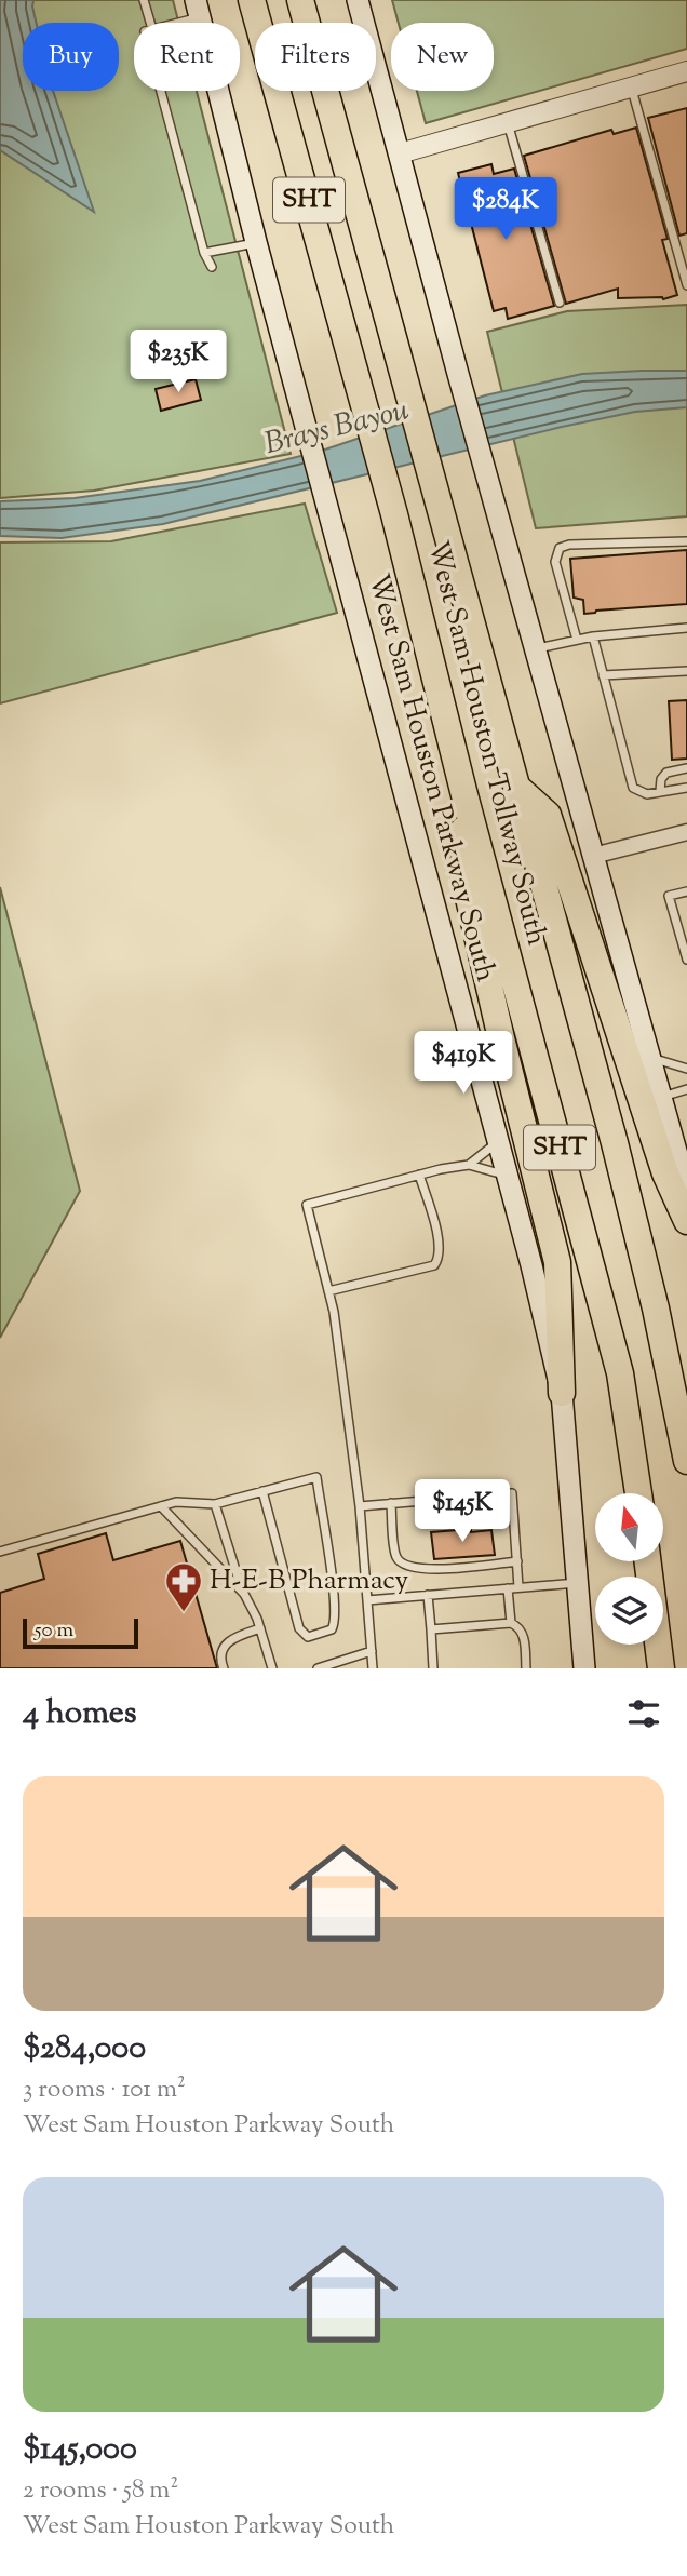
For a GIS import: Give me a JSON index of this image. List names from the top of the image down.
{
  "streets": {
    "highway": ["SHT", "West Sam Houston Tollway South"],
    "main road": ["West Sam Houston Parkway South"]
  },
  "water": ["Brays Bayou"],
  "places": {
    "pharmacy": ["H-E-B Pharmacy"]
  },
  "scale_bar": "50 m",
  "north": "top",
  "page": {
    "chip": [
      "Buy",
      "Rent",
      "Filters",
      "New"
    ],
    "price": [
      "$284K",
      "$235K",
      "$419K",
      "$145K"
    ],
    "scale": "50 m",
    "heading": "4 homes",
    "list": [
      {
        "name": "$284,000",
        "note": "3 rooms · 101 m² · West Sam Houston Parkway South"
      },
      {
        "name": "$145,000",
        "note": "2 rooms · 58 m² · West Sam Houston Parkway South"
      }
    ]
  }
}
